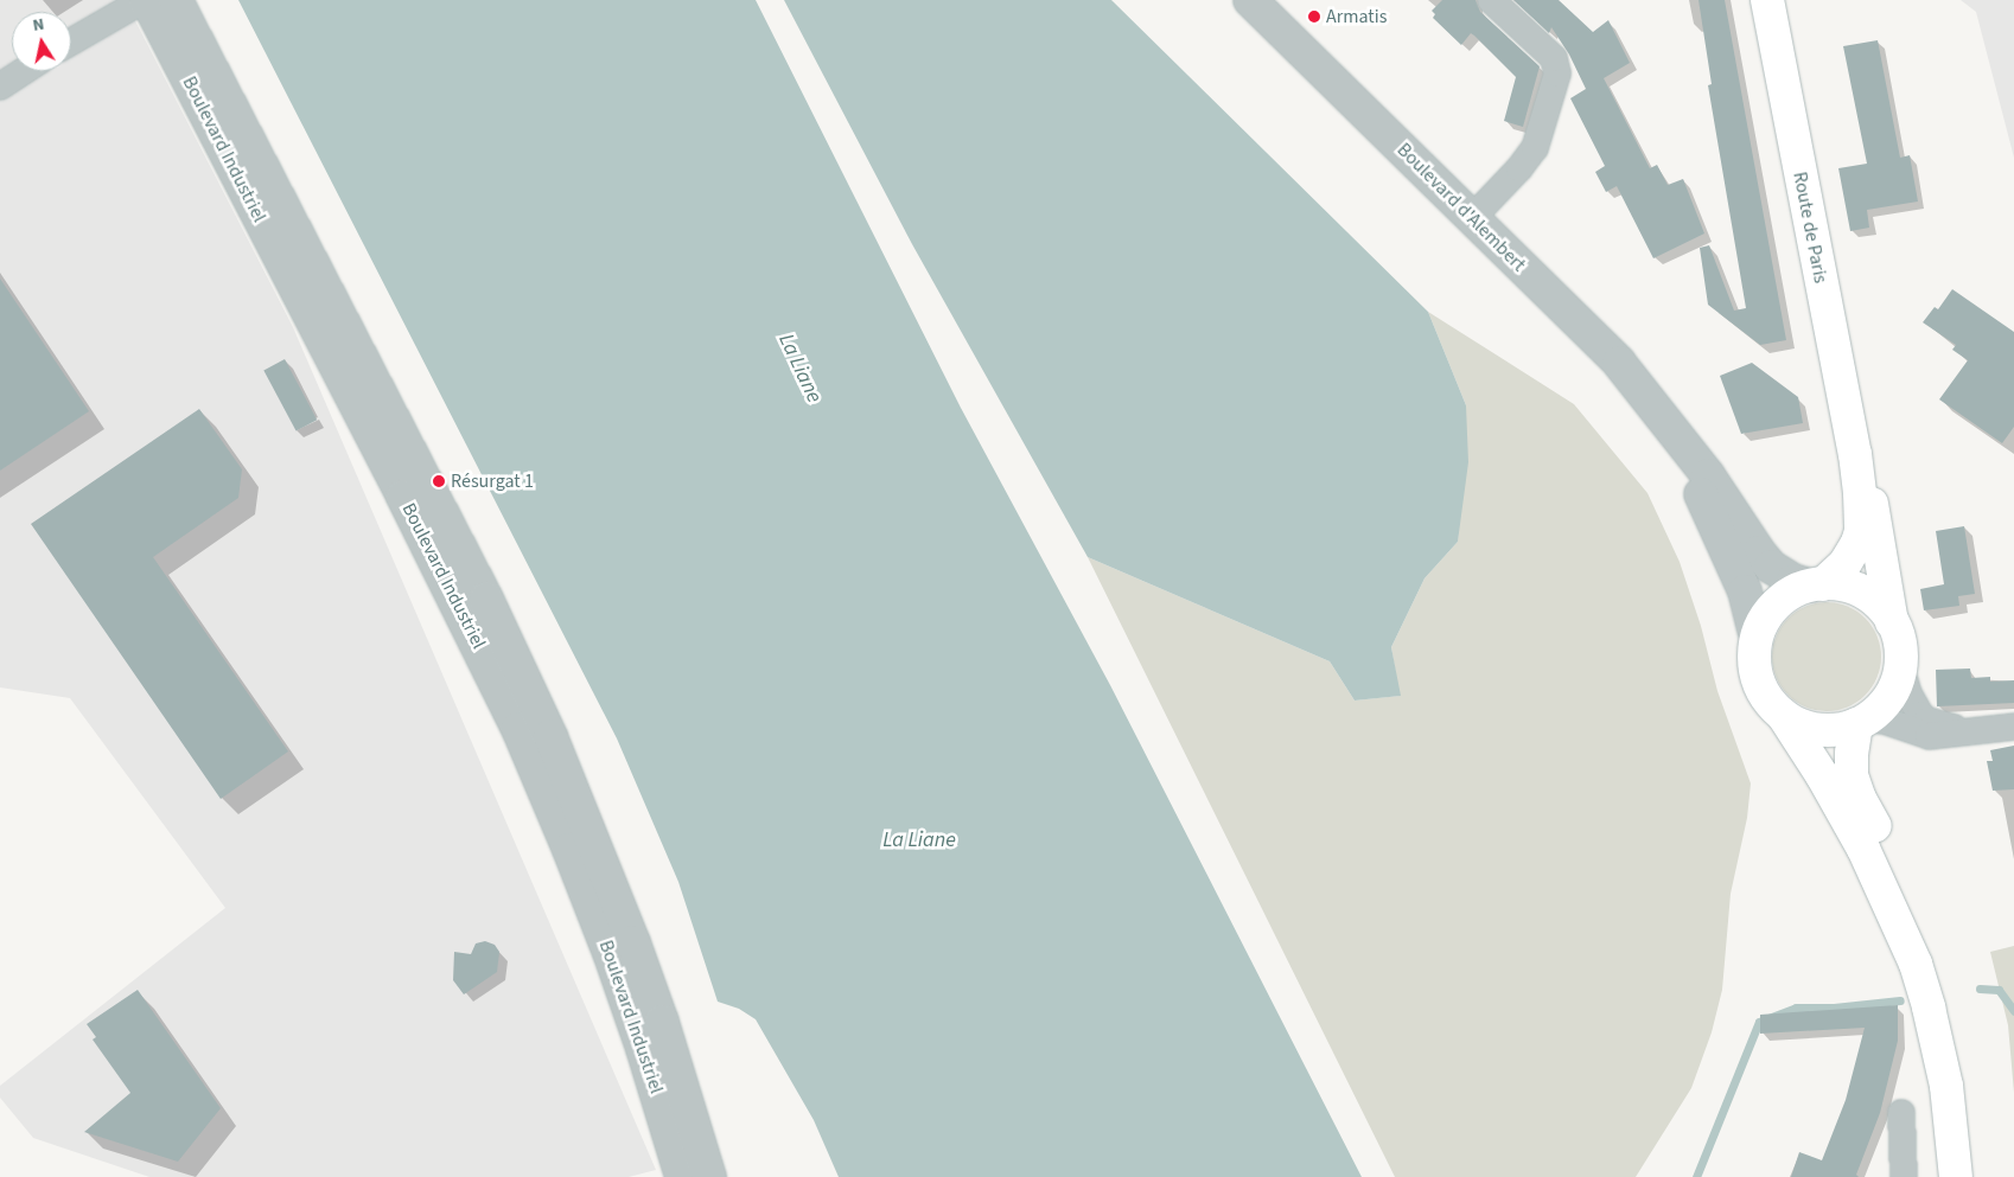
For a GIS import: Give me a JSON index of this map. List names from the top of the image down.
{
  "streets": {
    "main road": ["Route de Paris"],
    "street": ["Boulevard Industriel", "Boulevard d'Alembert"]
  },
  "crossings": [
    ["Boulevard d'Alembert", "Route de Paris"]
  ],
  "water": ["La Liane"],
  "places": ["Armatis", "Résurgat 1"],
  "north": "top"
}
